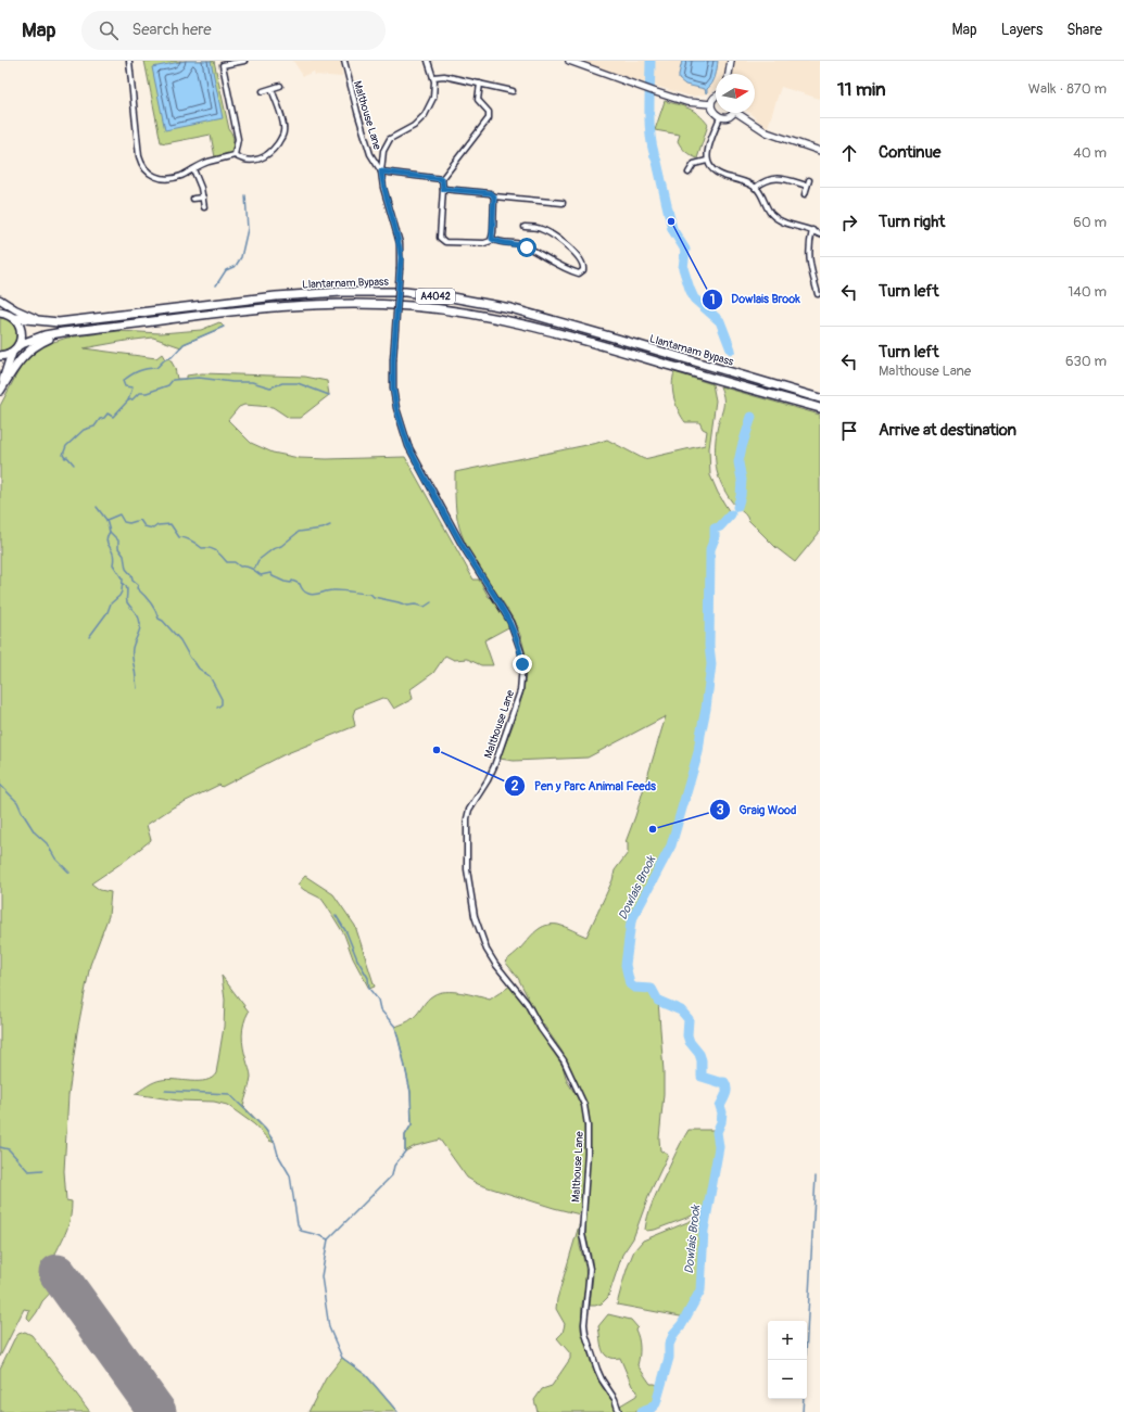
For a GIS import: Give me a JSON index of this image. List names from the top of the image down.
{
  "streets": {
    "highway": ["Llantarnam Bypass", "A4042"],
    "street": ["Malthouse Lane"]
  },
  "crossings": [
    ["Llantarnam Bypass", "A4042"]
  ],
  "water": ["Dowlais Brook"],
  "places": ["Dowlais Brook", "Pen y Parc Animal Feeds", "Graig Wood"],
  "north": "right",
  "page": {
    "header": "Map",
    "search": "Search here",
    "nav": ["Map", "Layers", "Share"],
    "heading": ["11 min", "Walk · 870 m"],
    "list": [
      ["Continue", "40 m"],
      ["Turn right", "60 m"],
      ["Turn left", "140 m"],
      ["Turn left", "Malthouse Lane", "630 m"],
      "Arrive at destination"
    ],
    "map_buttons": ["+", "−"]
  }
}
